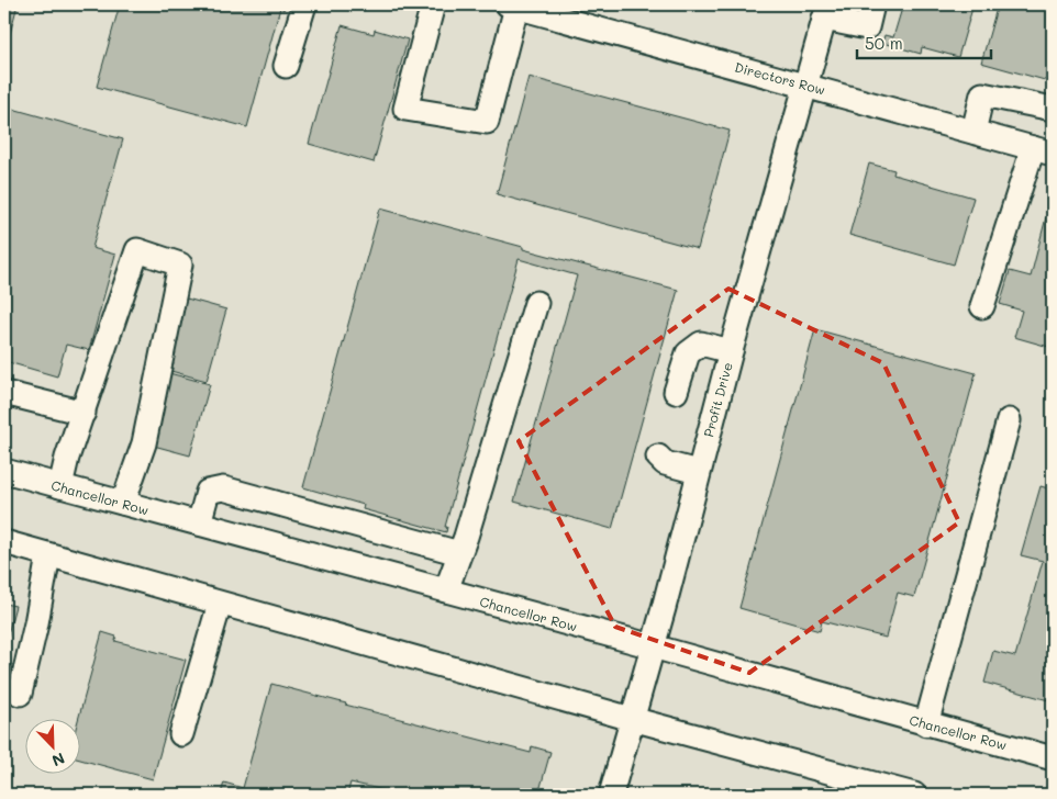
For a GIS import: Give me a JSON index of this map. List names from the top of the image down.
{
  "streets": {
    "street": ["Directors Row", "Profit Drive", "Chancellor Row"]
  },
  "crossings": [
    ["Directors Row", "Profit Drive"],
    ["Profit Drive", "Chancellor Row"]
  ],
  "scale_bar": "50 m",
  "north": "bottom right"
}
